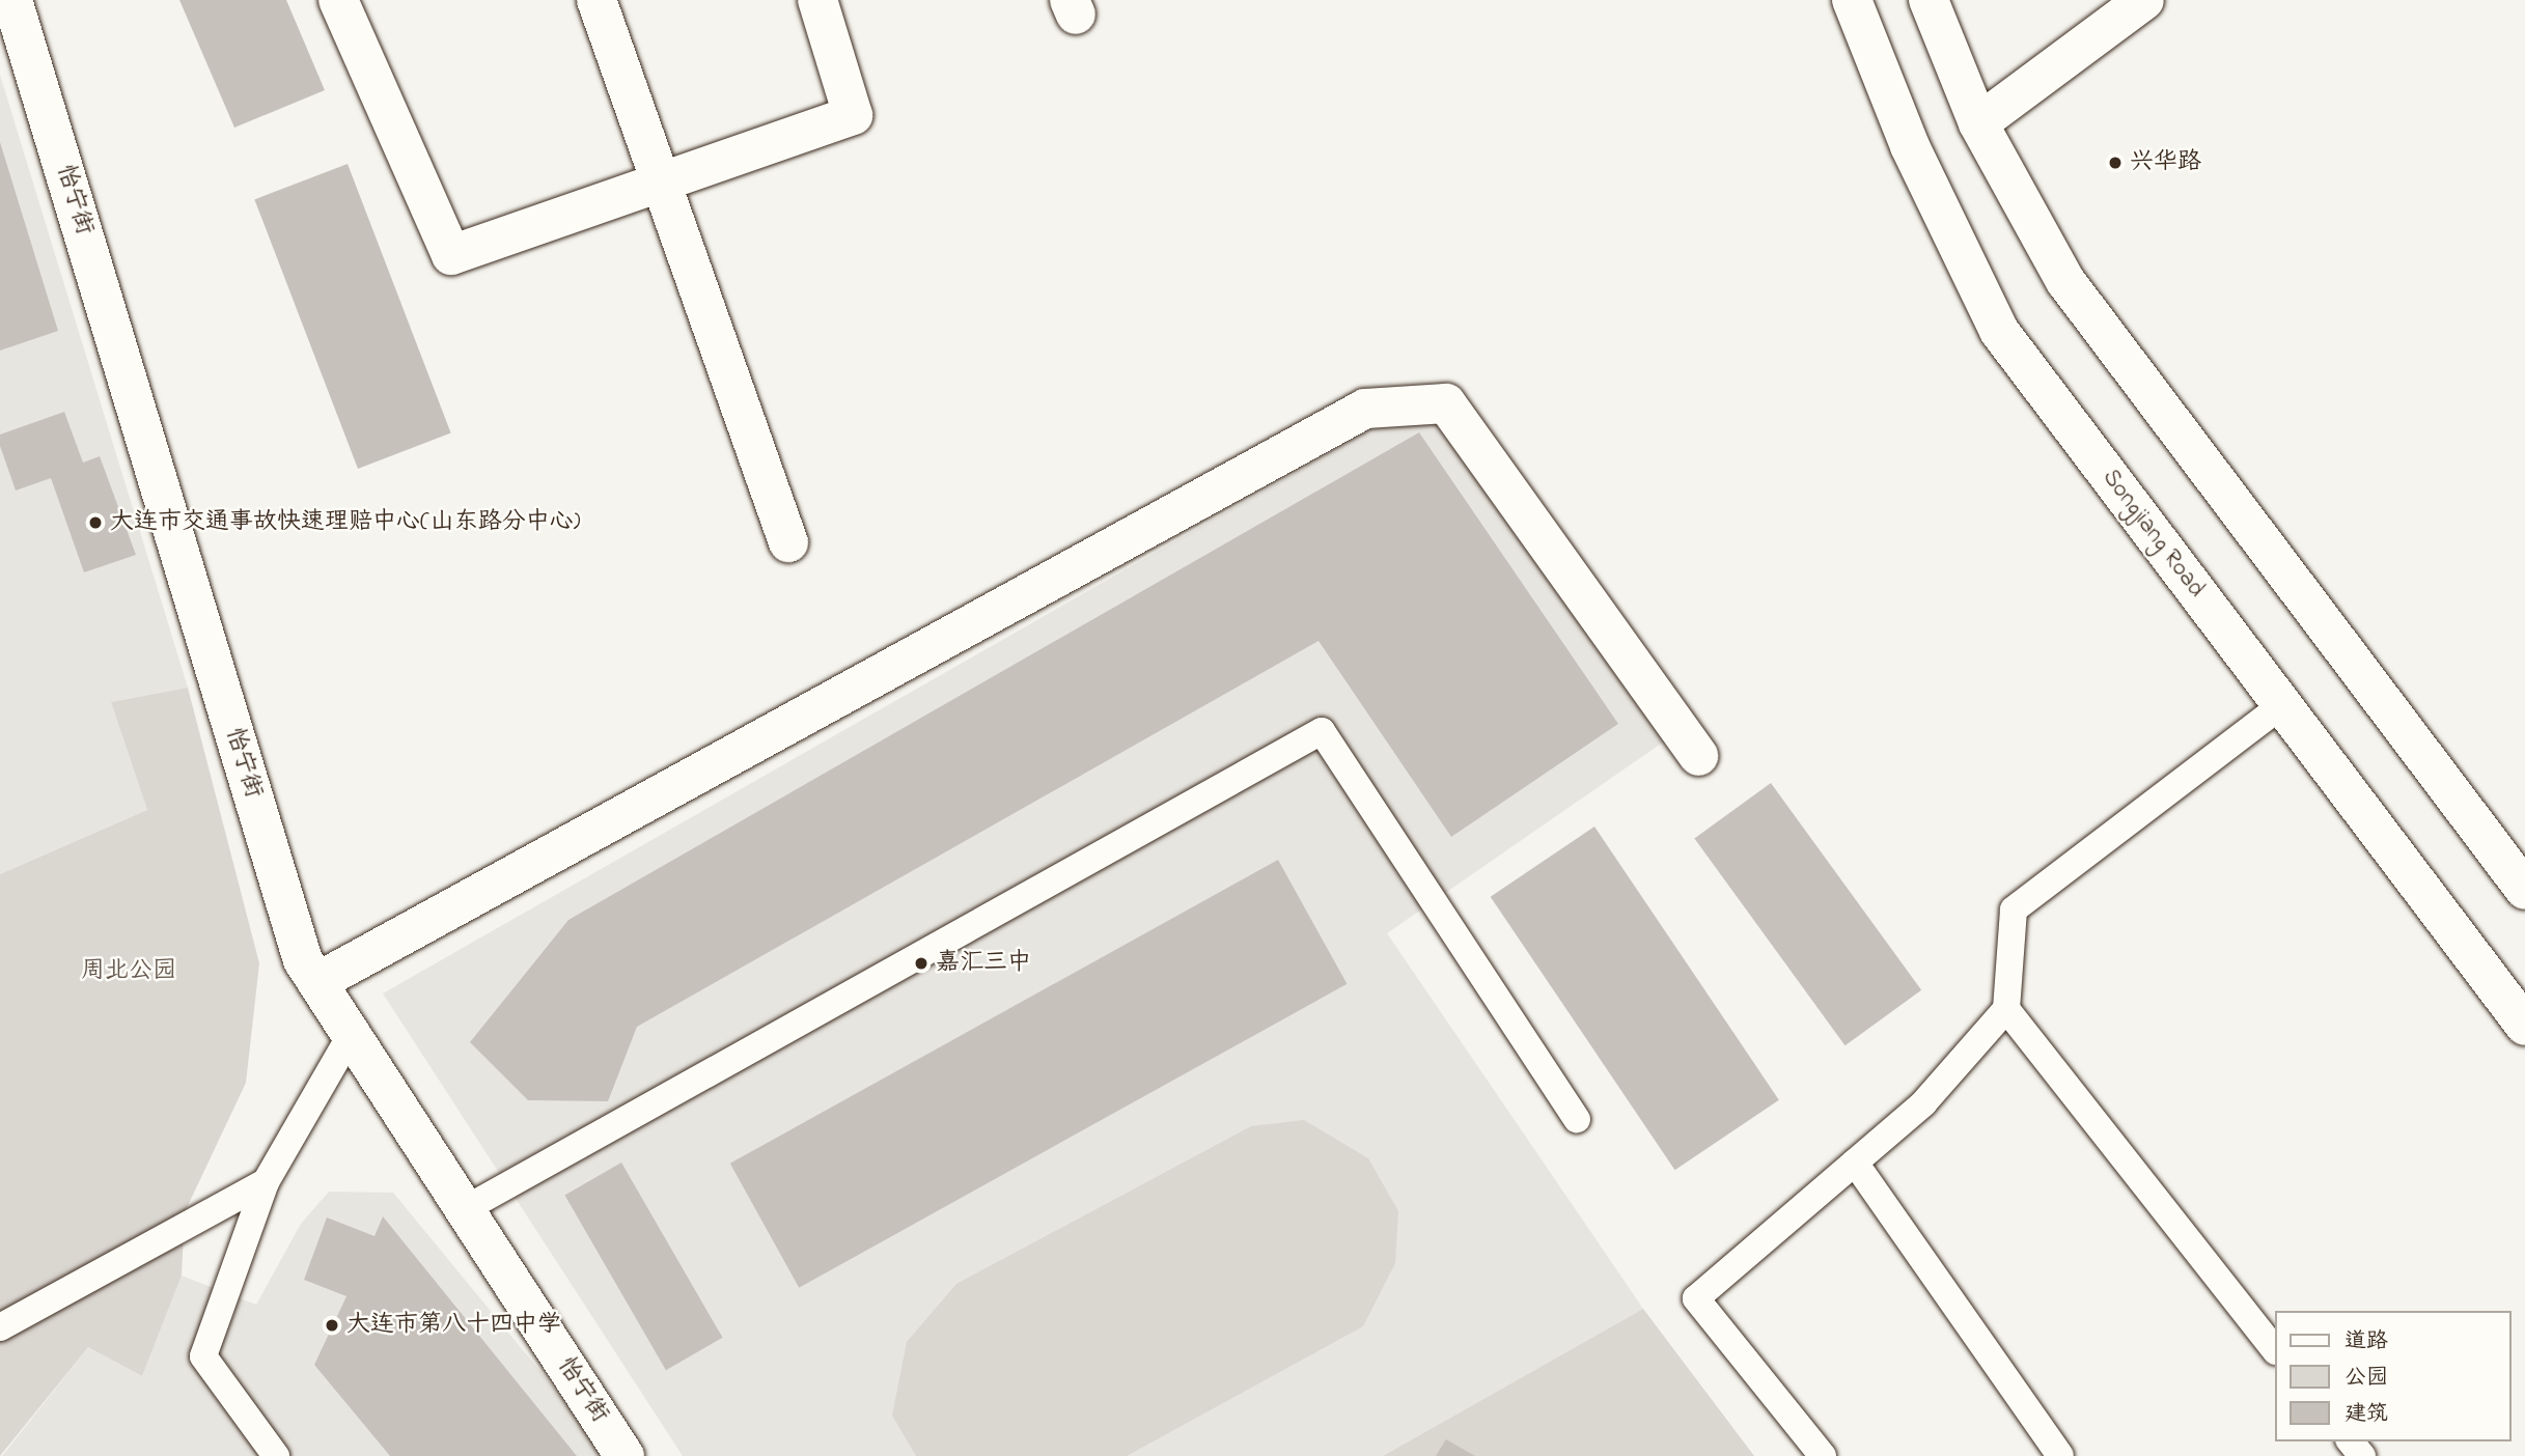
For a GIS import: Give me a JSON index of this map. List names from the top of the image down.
{
  "streets": {
    "street": ["怡宁街", "Songjiang Road"]
  },
  "parks": ["周北公园"],
  "places": [
    "兴华路",
    "大连市交通事故快速理赔中心(山东路分中心)",
    "嘉汇三中",
    "大连市第八十四中学"
  ],
  "legend": ["道路", "公园", "建筑"]
}
